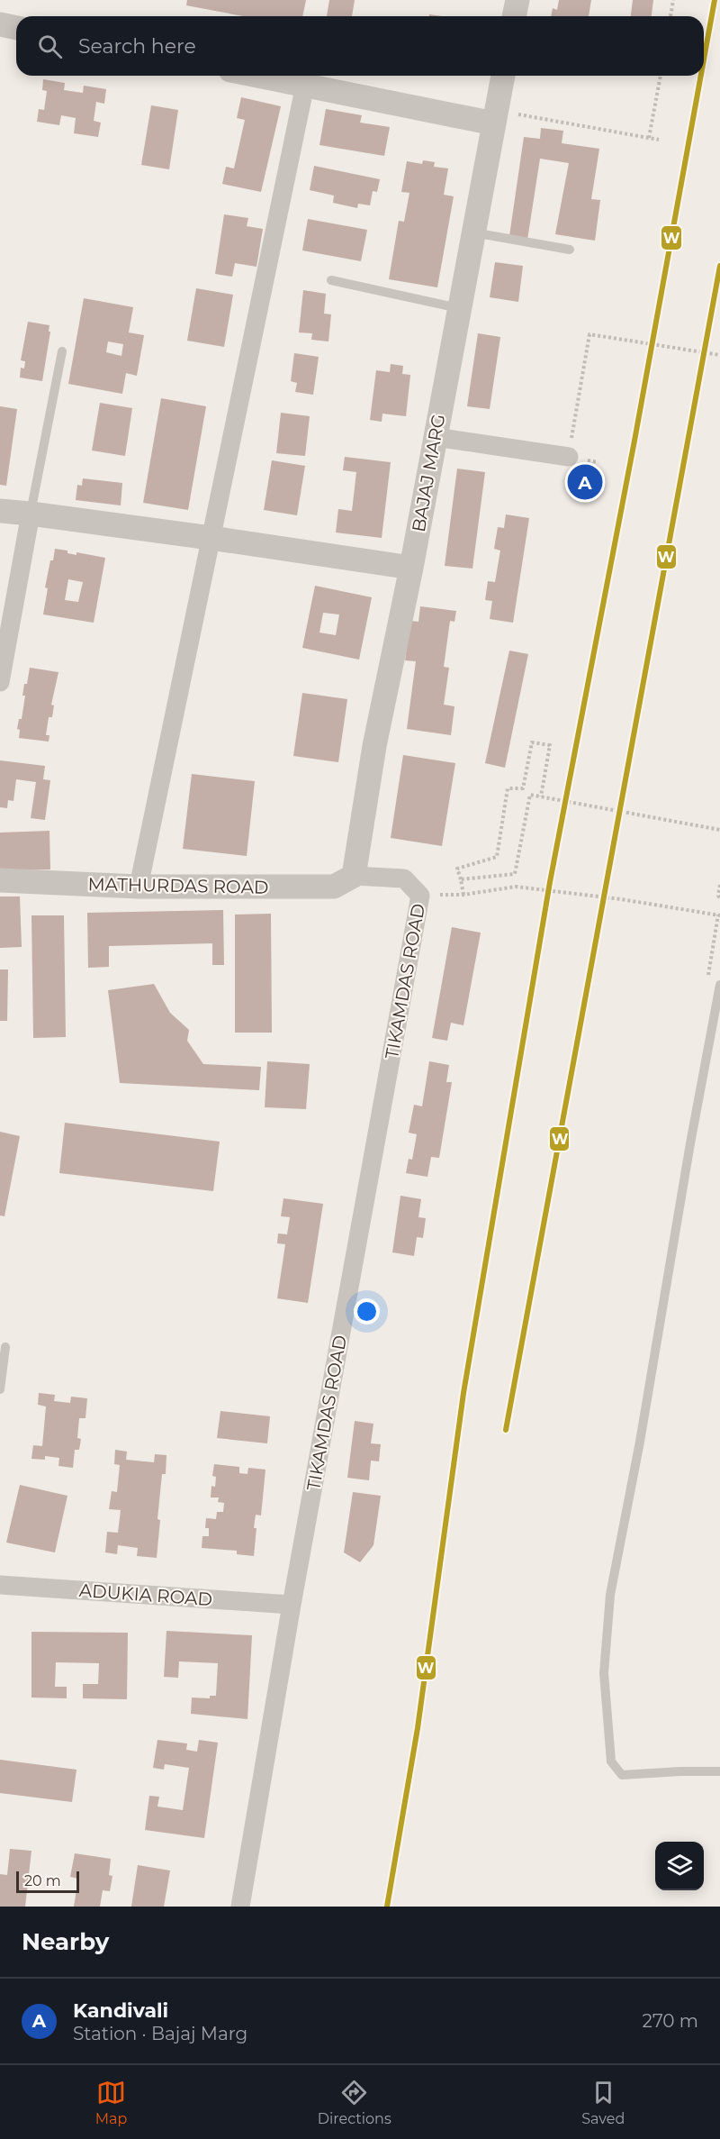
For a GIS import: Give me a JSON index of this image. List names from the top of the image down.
{
  "streets": {
    "street": [
      "BAJAJ MARG",
      "MATHURDAS ROAD",
      "TIKAMDAS ROAD",
      "ADUKIA ROAD"
    ]
  },
  "crossings": [
    ["BAJAJ MARG", "MATHURDAS ROAD"],
    ["BAJAJ MARG", "TIKAMDAS ROAD"],
    ["MATHURDAS ROAD", "TIKAMDAS ROAD"],
    ["TIKAMDAS ROAD", "ADUKIA ROAD"]
  ],
  "lines": ["transit line W"],
  "scale_bar": "20 m",
  "page": {
    "search": "Search here",
    "pins": "A",
    "scale": "20 m",
    "heading": "Nearby",
    "list": [
      {
        "mark": "A",
        "name": "Kandivali",
        "note": "Station · Bajaj Marg",
        "value": "270 m"
      }
    ],
    "nav": ["Map", "Directions", "Saved"]
  }
}
